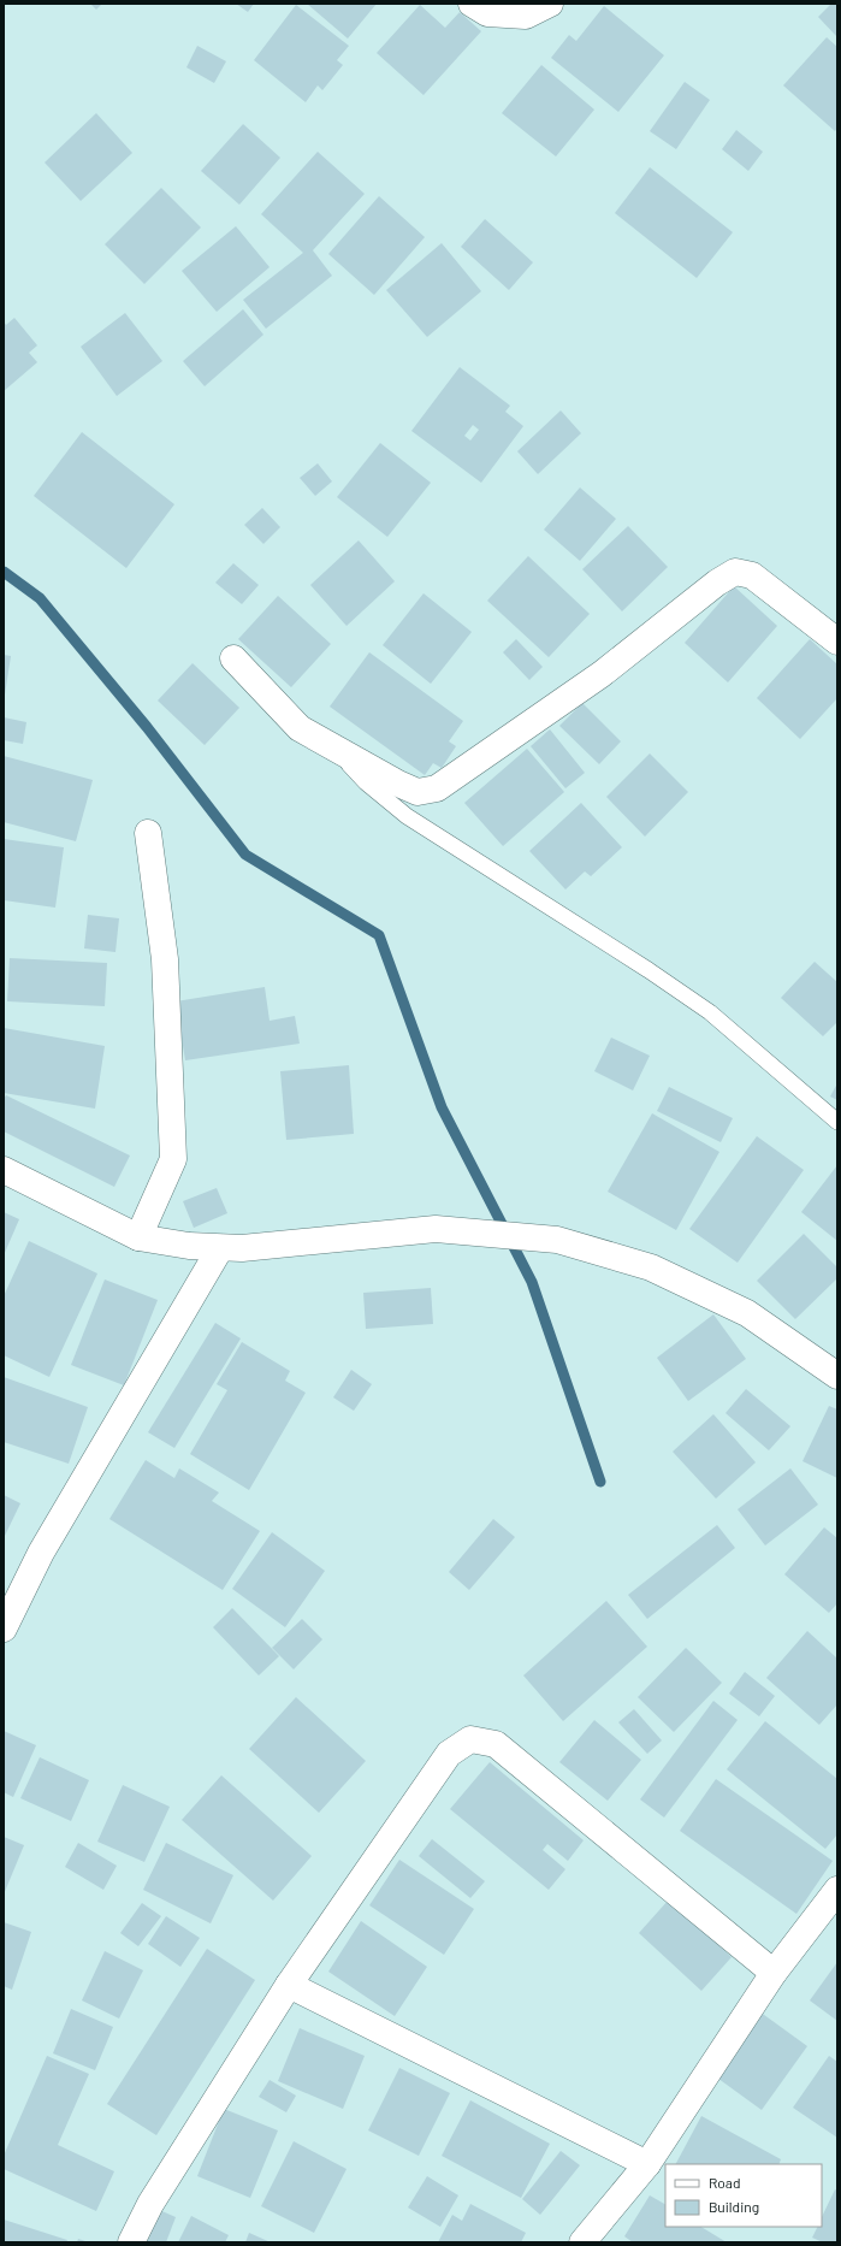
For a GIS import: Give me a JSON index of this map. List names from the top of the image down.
{
  "legend": ["Road", "Building"]
}
